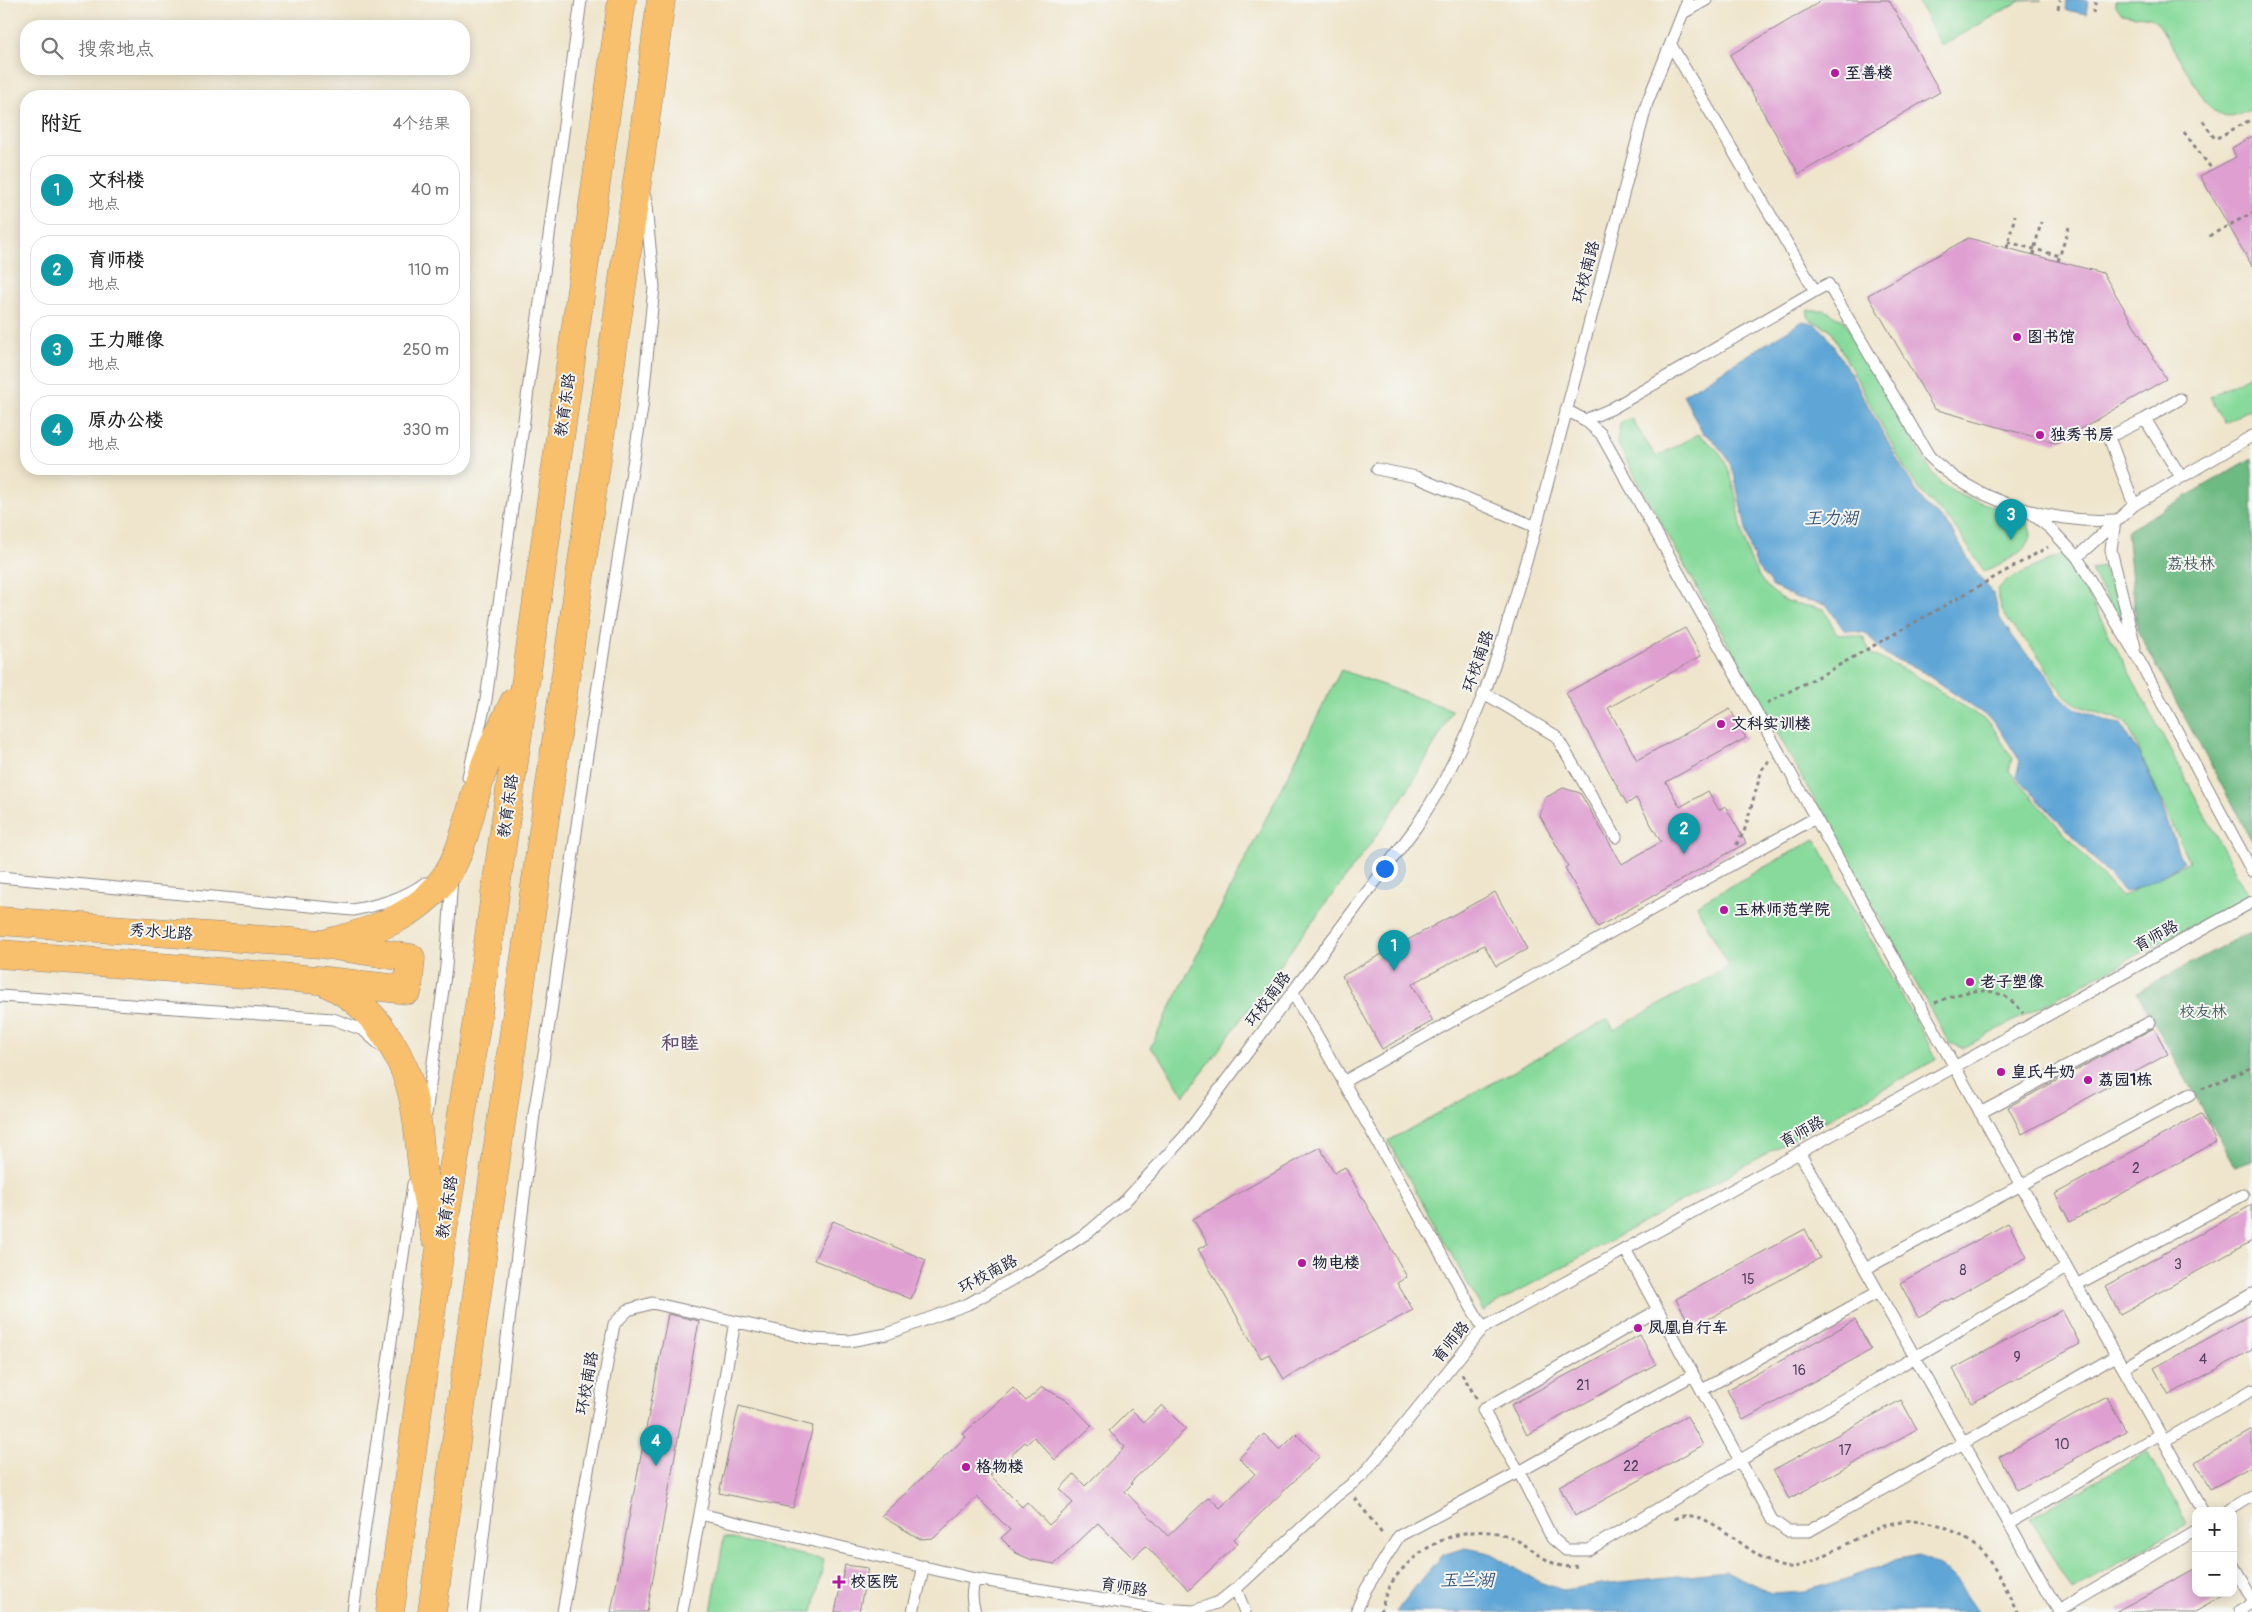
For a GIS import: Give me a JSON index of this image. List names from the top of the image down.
{
  "streets": {
    "main road": ["教育东路", "秀水北路"],
    "lane": ["环校南路", "育师路"]
  },
  "districts": ["和睦"],
  "water": ["王力湖", "玉兰湖"],
  "parks": ["荔枝林", "校友林"],
  "places": {
    "other": [
      "至善楼",
      "图书馆",
      "独秀书房",
      "文科实训楼",
      "玉林师范学院",
      "老子塑像",
      "皇氏牛奶",
      "荔园1栋",
      "物电楼",
      "凤凰自行车",
      "格物楼"
    ],
    "health": ["校医院"]
  },
  "house_numbers": [
    "2",
    "3",
    "8",
    "15",
    "9",
    "4",
    "16",
    "21",
    "10",
    "17",
    "22"
  ],
  "page": {
    "search": "搜索地点",
    "heading": ["附近", "4个结果"],
    "list": [
      {
        "mark": "1",
        "name": "文科楼",
        "note": "地点",
        "value": "40 m"
      },
      {
        "mark": "2",
        "name": "育师楼",
        "note": "地点",
        "value": "110 m"
      },
      {
        "mark": "3",
        "name": "王力雕像",
        "note": "地点",
        "value": "250 m"
      },
      {
        "mark": "4",
        "name": "原办公楼",
        "note": "地点",
        "value": "330 m"
      }
    ],
    "pins": [
      "3",
      "2",
      "1",
      "4"
    ],
    "map_buttons": ["+", "−"]
  }
}
